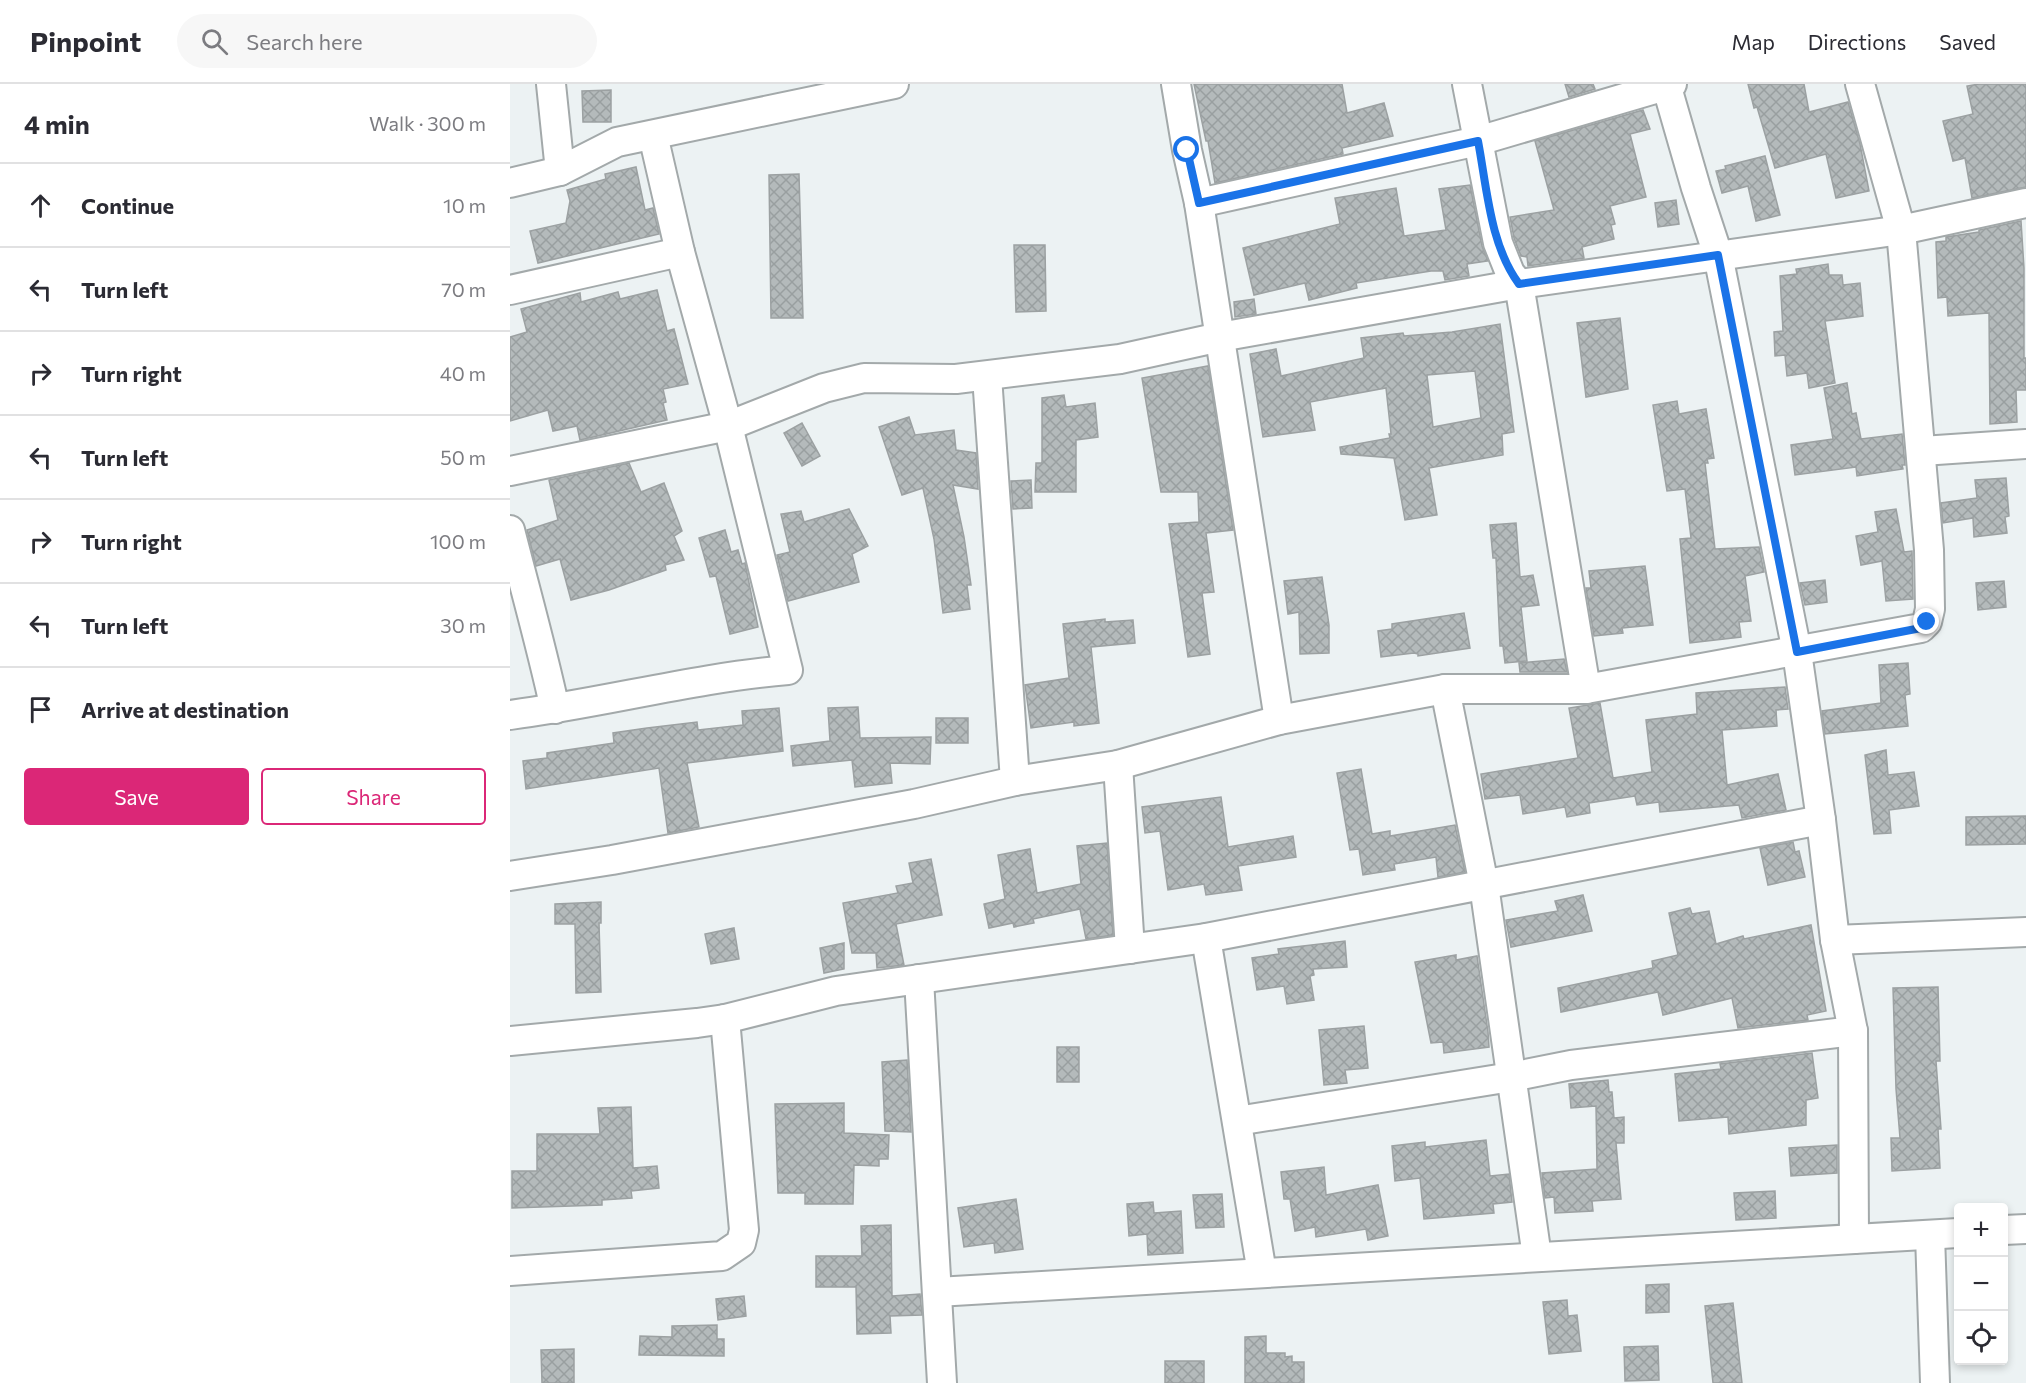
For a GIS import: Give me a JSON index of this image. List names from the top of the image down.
{
  "page": {
    "header": "Pinpoint",
    "search": "Search here",
    "nav": ["Map", "Directions", "Saved"],
    "heading": ["4 min", "Walk · 300 m"],
    "list": [
      ["Continue", "10 m"],
      ["Turn left", "70 m"],
      ["Turn right", "40 m"],
      ["Turn left", "50 m"],
      ["Turn right", "100 m"],
      ["Turn left", "30 m"],
      "Arrive at destination"
    ],
    "buttons": ["Save", "Share"],
    "map_buttons": ["+", "−"]
  }
}
